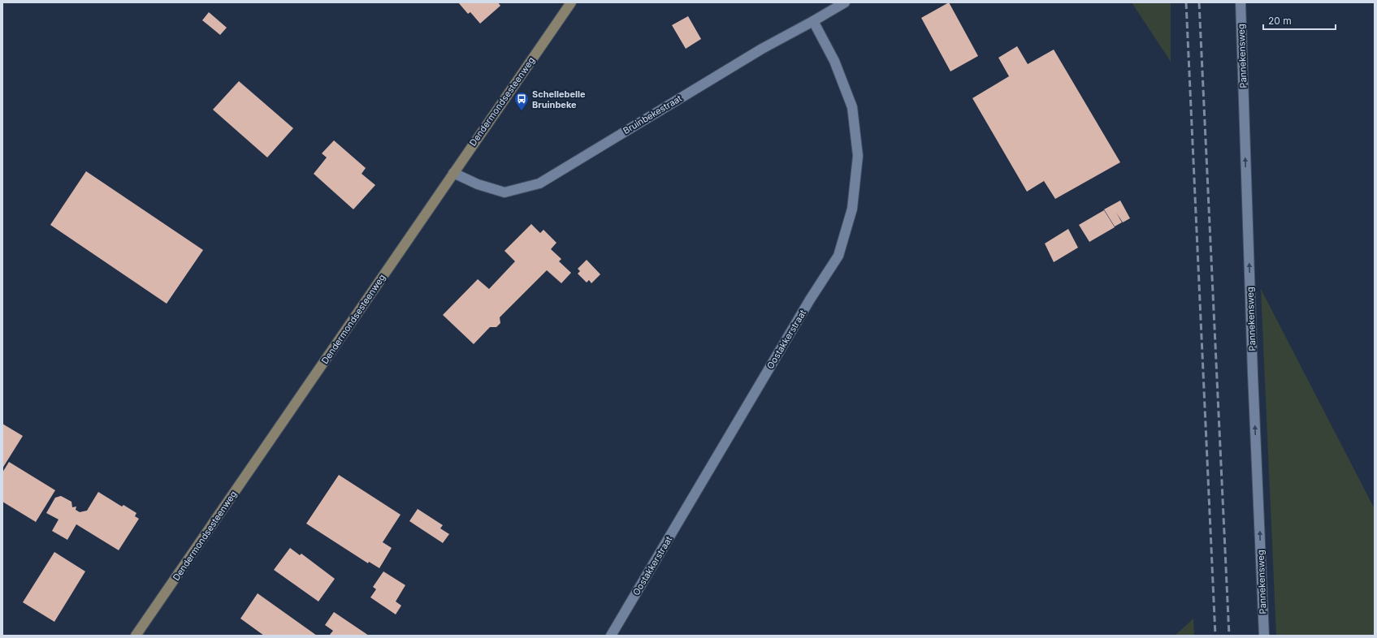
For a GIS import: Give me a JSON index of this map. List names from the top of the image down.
{
  "streets": {
    "main road": ["Dendermondsesteenweg"],
    "street": ["Pannekensweg", "Bruinbekestraat", "Oostakkerstraat"]
  },
  "crossings": [
    ["Dendermondsesteenweg", "Bruinbekestraat"],
    ["Bruinbekestraat", "Oostakkerstraat"]
  ],
  "one_way": ["Pannekensweg"],
  "places": {
    "bus stop": ["Schellebelle Bruinbeke"]
  },
  "scale_bar": "20 m"
}
